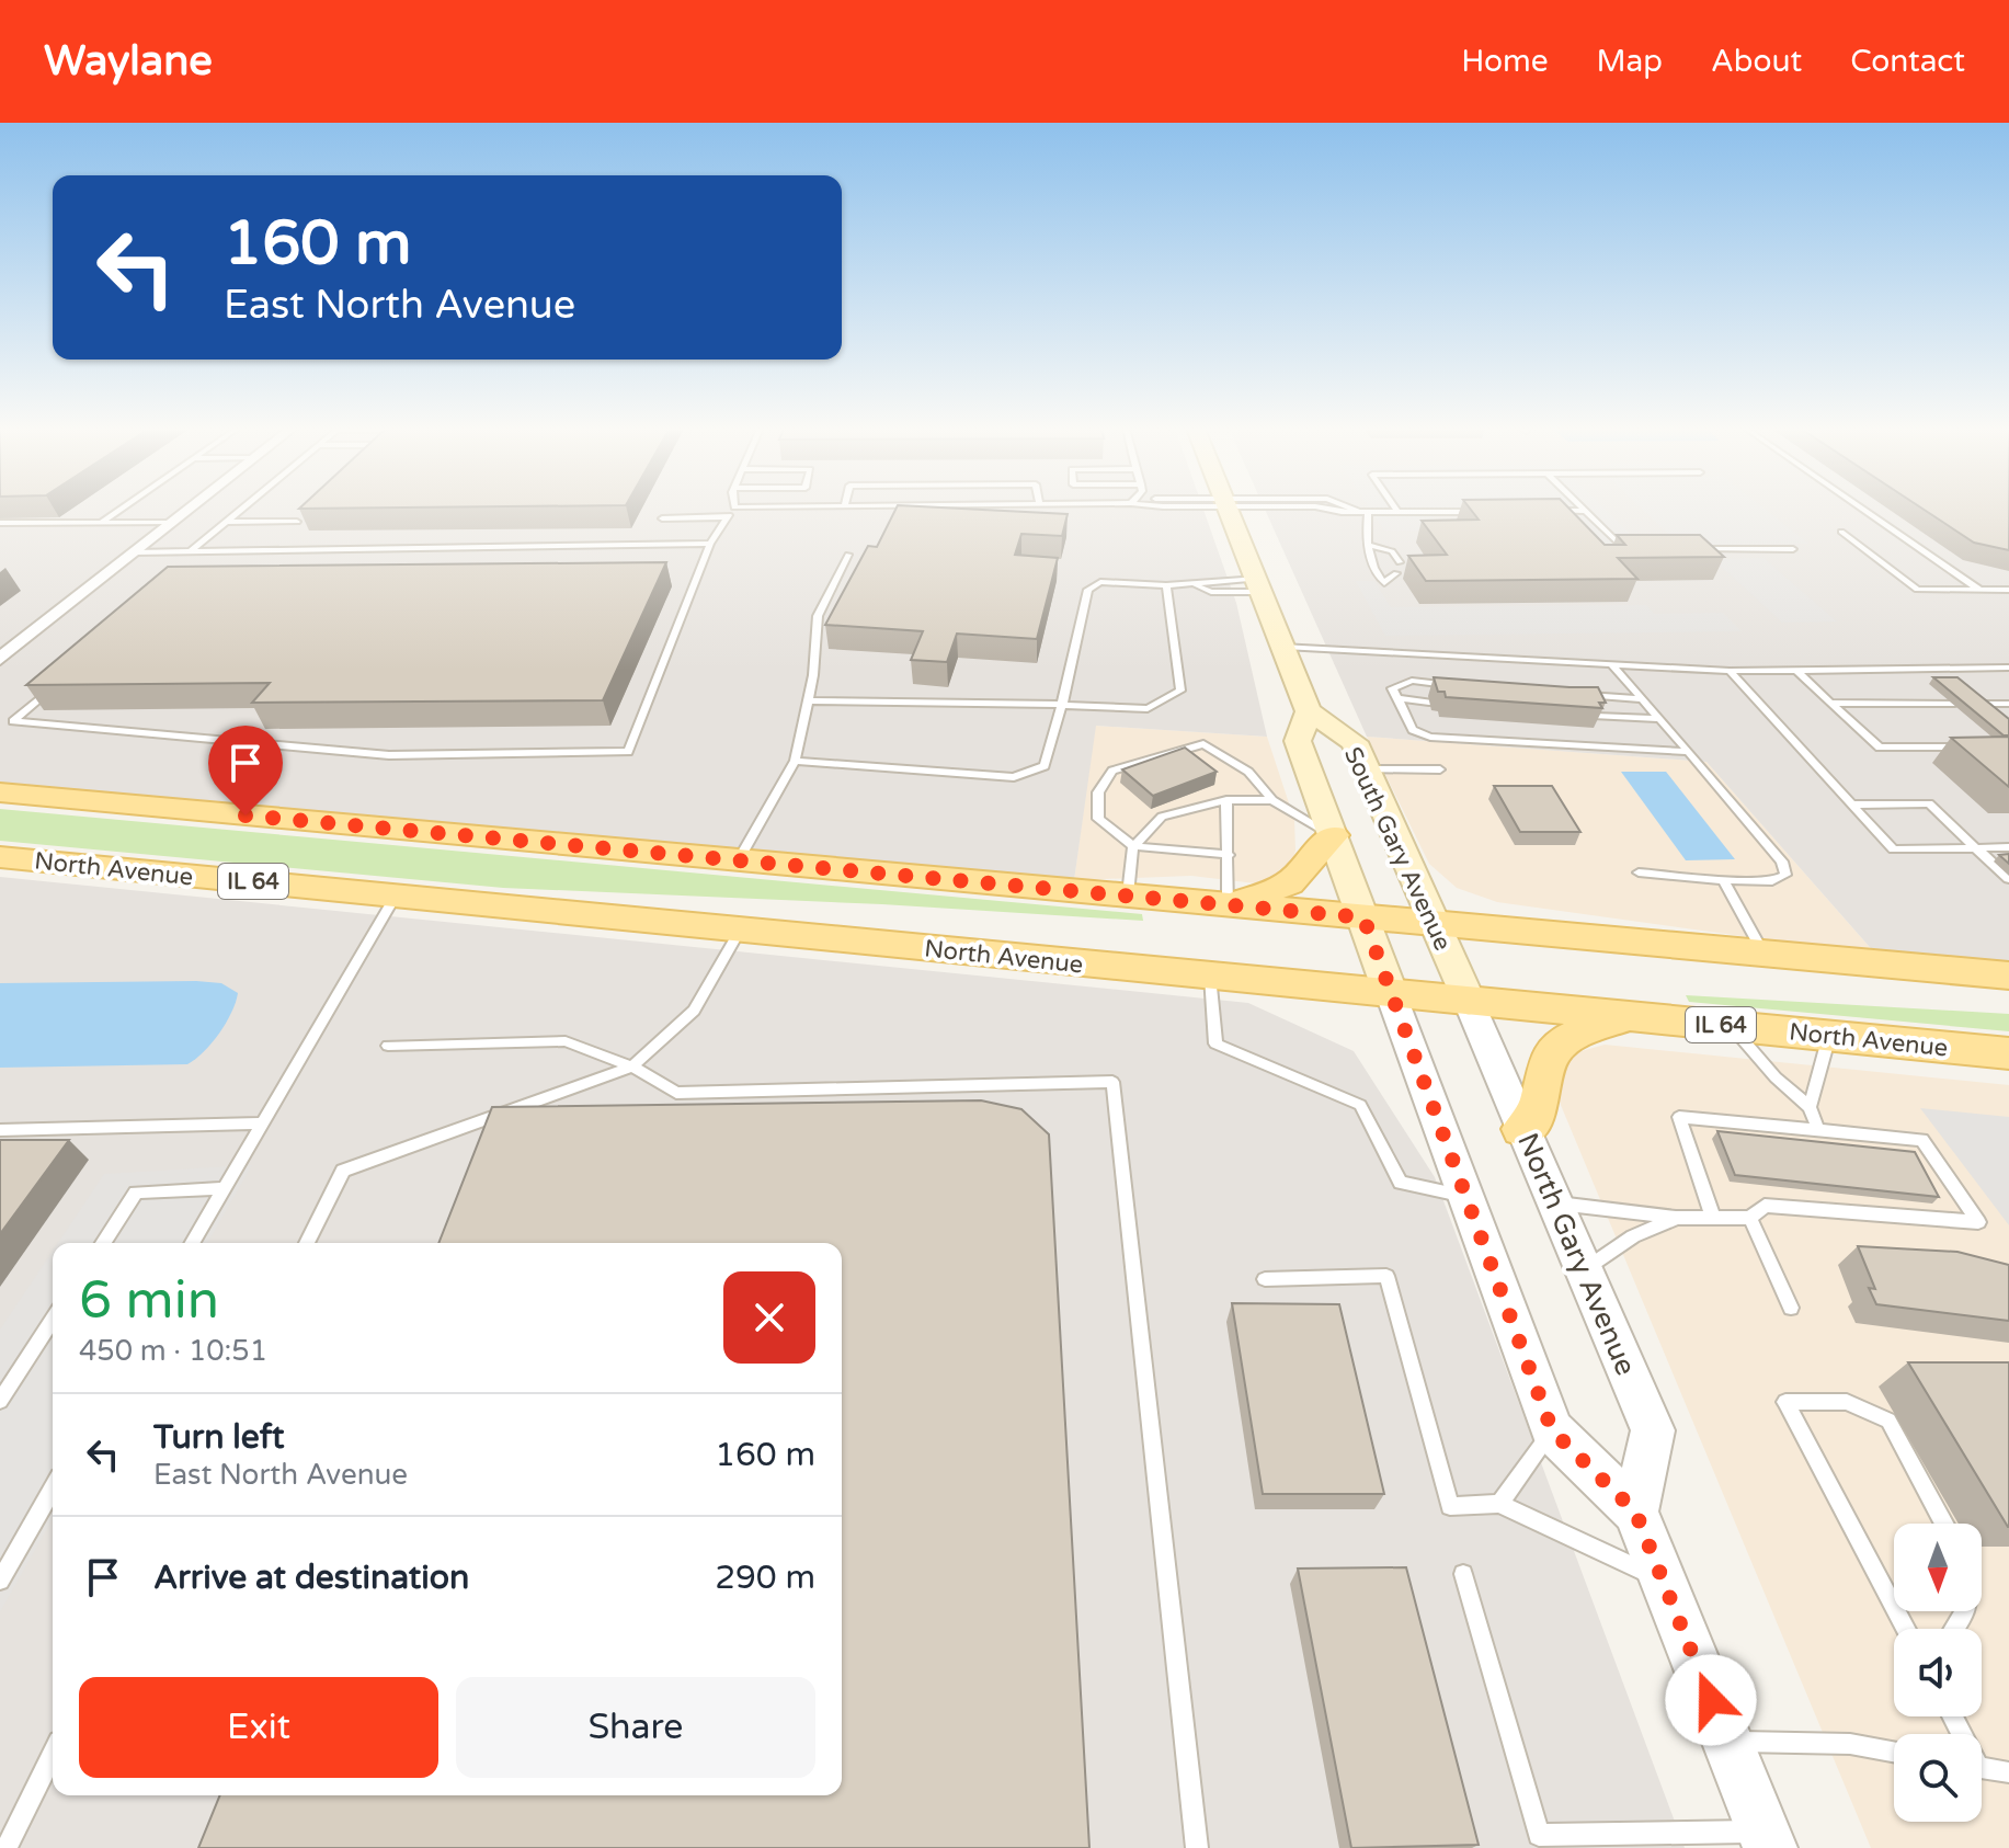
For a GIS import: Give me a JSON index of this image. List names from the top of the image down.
{
  "streets": {
    "main road": ["South Gary Avenue", "North Avenue", "IL 64"],
    "street": ["North Gary Avenue"]
  },
  "crossings": [
    ["South Gary Avenue", "North Avenue"],
    ["South Gary Avenue", "North Gary Avenue"],
    ["North Avenue", "North Gary Avenue"]
  ],
  "north": "bottom",
  "page": {
    "header": "Waylane",
    "nav": [
      "Home",
      "Map",
      "About",
      "Contact"
    ],
    "turn": ["160 m", "East North Avenue"],
    "heading": ["6 min", "450 m · 10:51"],
    "list": [
      {
        "name": "Turn left",
        "note": "East North Avenue",
        "value": "160 m"
      },
      {
        "name": "Arrive at destination",
        "value": "290 m"
      }
    ],
    "buttons": ["Exit", "Share"]
  }
}
